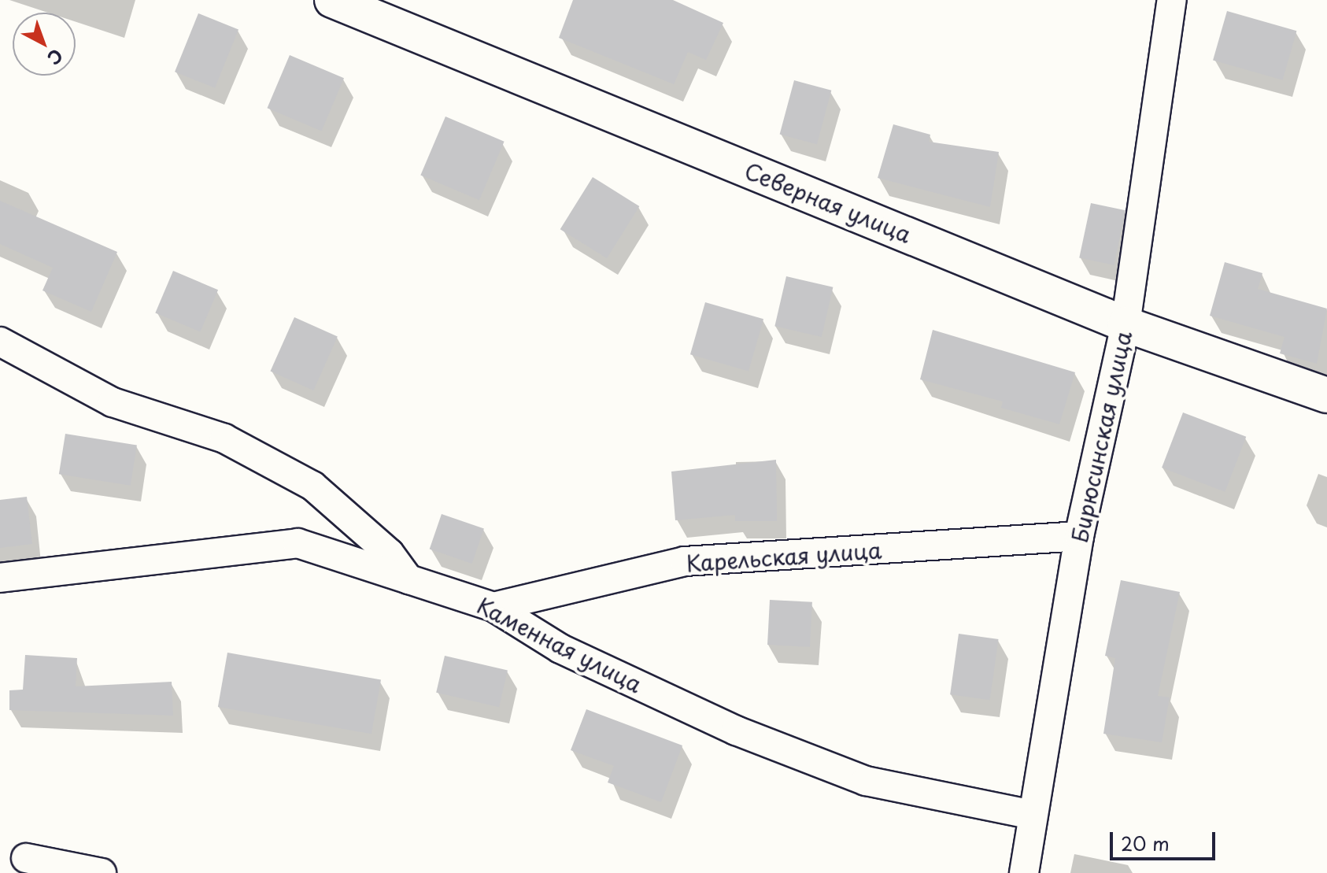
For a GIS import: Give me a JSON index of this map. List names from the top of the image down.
{
  "streets": {
    "main road": ["Северная улица"],
    "street": ["Бирюсинская улица", "Карельская улица", "Каменная улица"]
  },
  "crossings": [
    ["Северная улица", "Бирюсинская улица"],
    ["Бирюсинская улица", "Карельская улица"],
    ["Бирюсинская улица", "Каменная улица"],
    ["Карельская улица", "Каменная улица"]
  ],
  "scale_bar": "20 m",
  "north": "bottom right"
}
